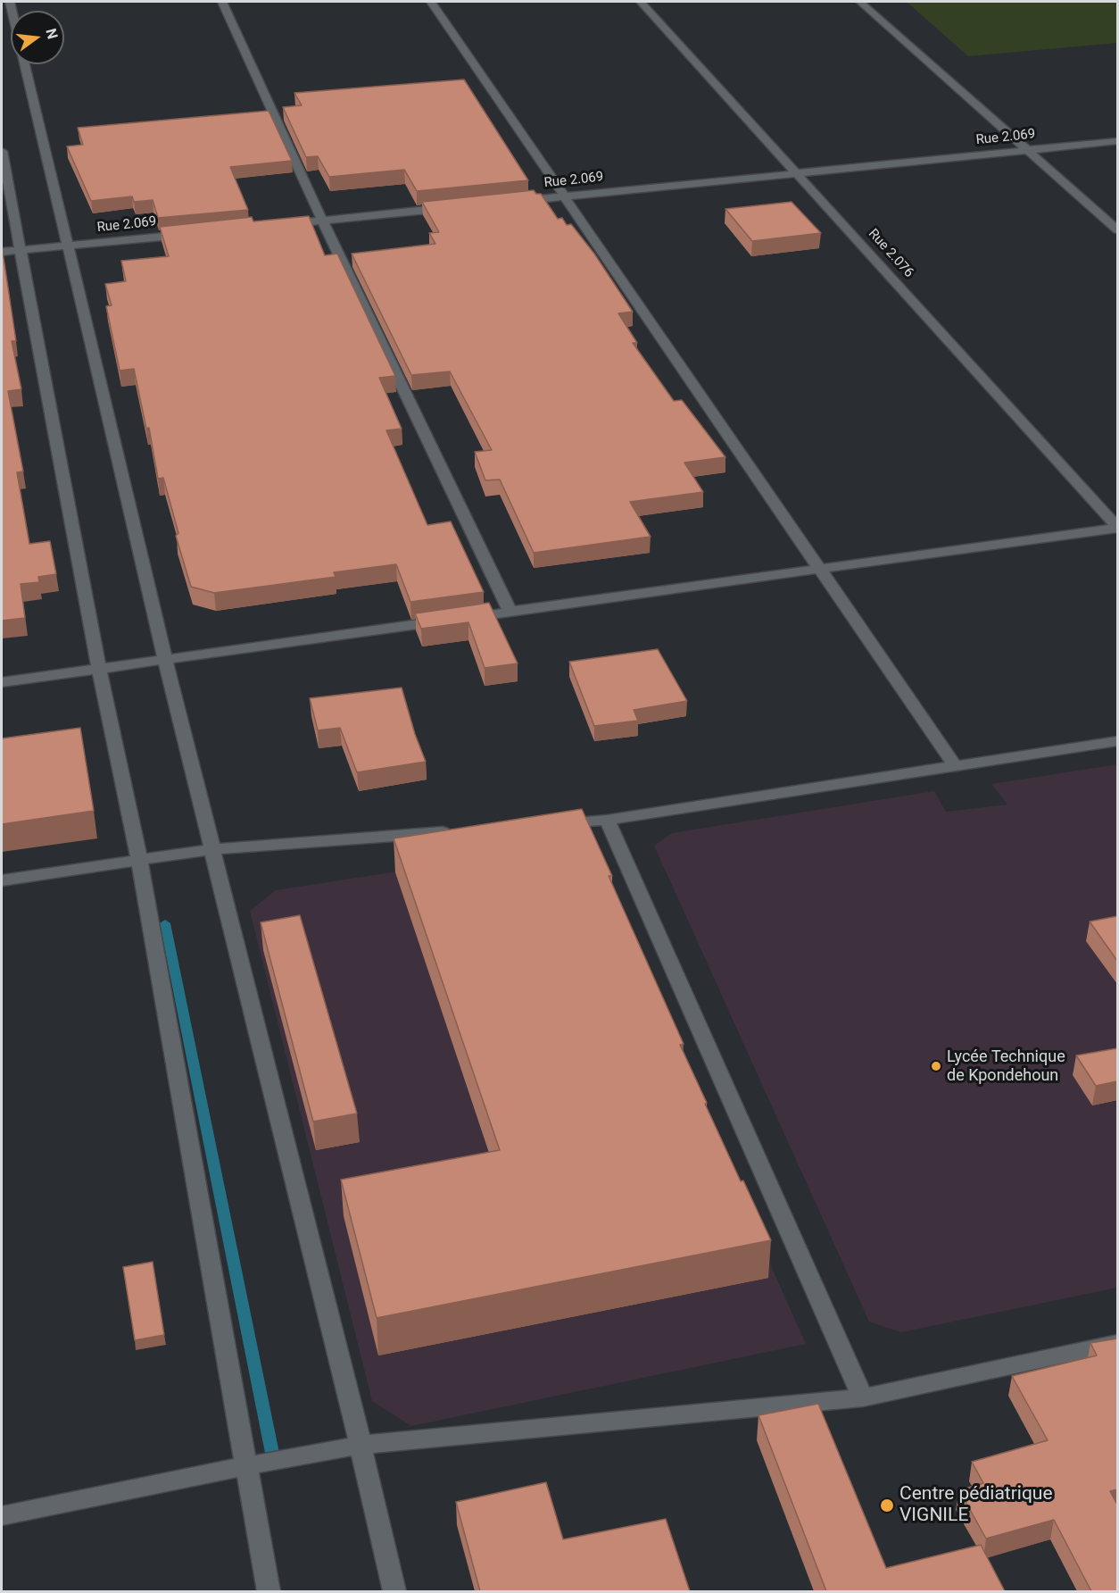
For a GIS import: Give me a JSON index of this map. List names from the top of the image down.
{
  "streets": {
    "street": ["Rue 2.069", "Rue 2.076"]
  },
  "crossings": [
    ["Rue 2.069", "Rue 2.076"]
  ],
  "places": ["Lycée Technique de Kpondehoun", "Centre pédiatrique VIGNILE"],
  "north": "right"
}
